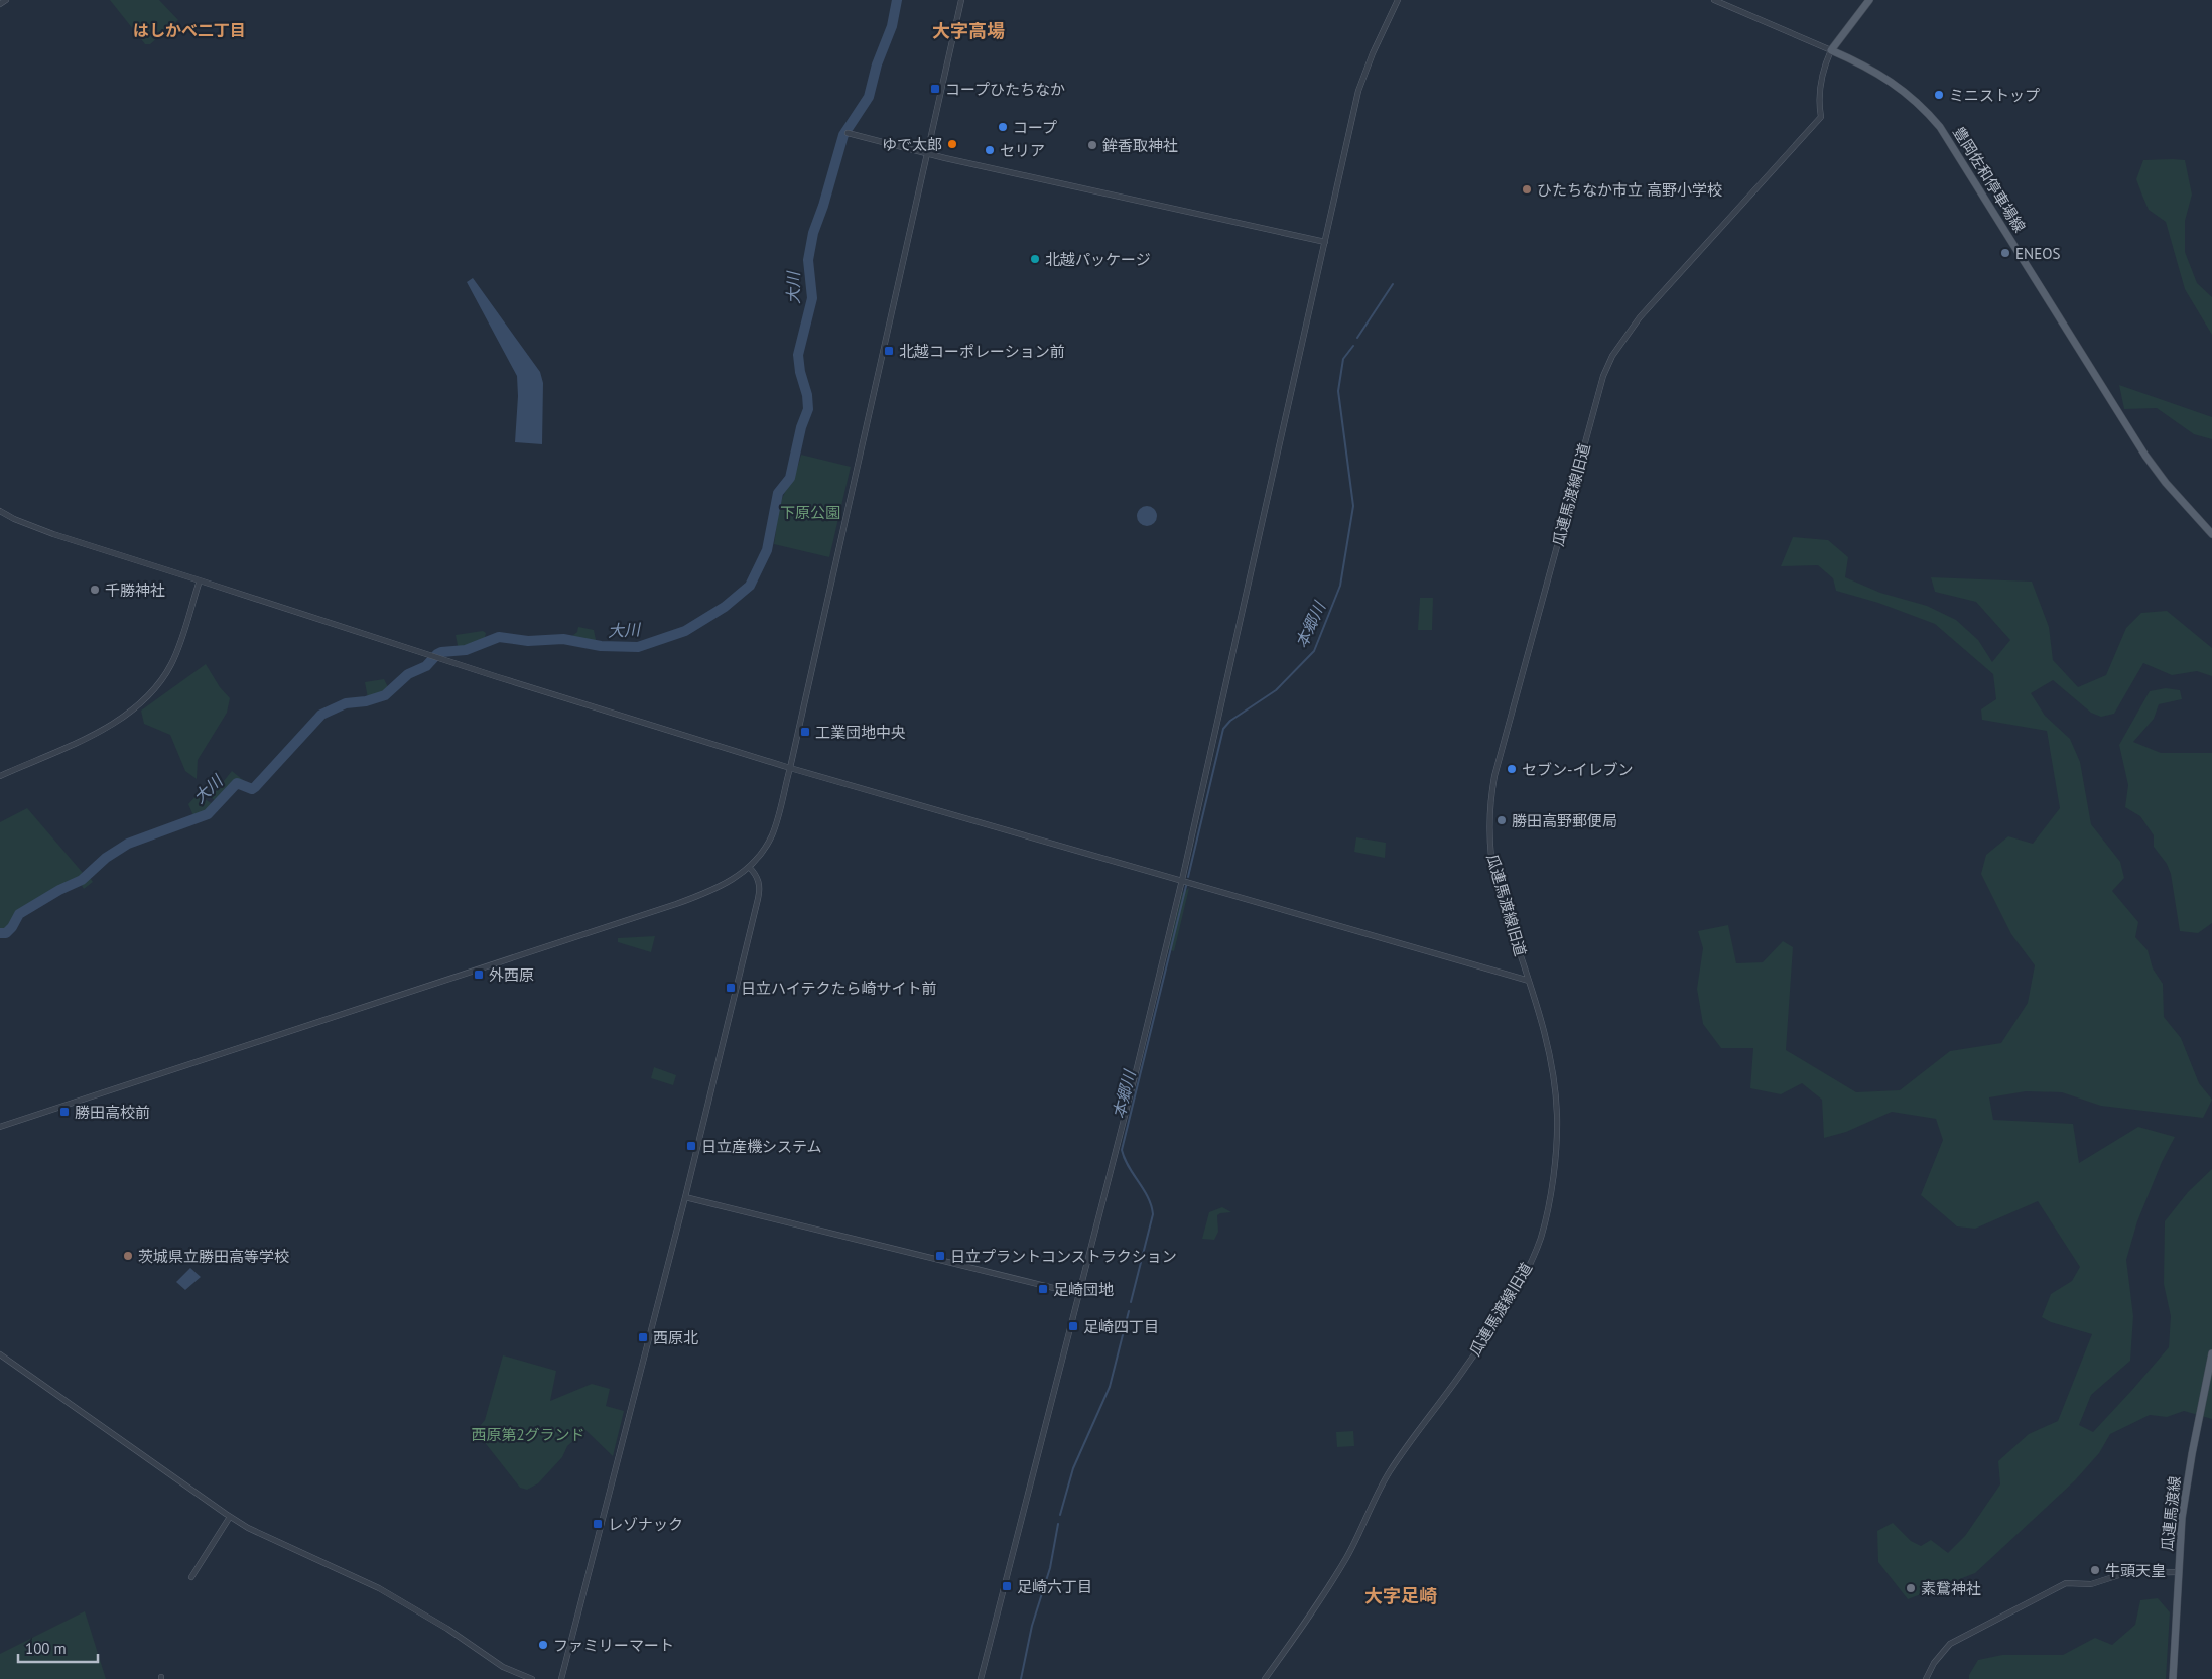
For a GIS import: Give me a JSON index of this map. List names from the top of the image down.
{
  "streets": {
    "main road": ["豊岡佐和停車場線", "瓜連馬渡線"],
    "street": ["瓜連馬渡線旧道"]
  },
  "crossings": [
    ["豊岡佐和停車場線", "瓜連馬渡線旧道"]
  ],
  "districts": ["はしかべ二丁目", "大字高場", "大字足崎"],
  "water": ["大川", "本郷川"],
  "parks": ["下原公園", "西原第2グランド"],
  "places": {
    "transit": [
      "コープひたちなか",
      "北越コーポレーション前",
      "工業団地中央",
      "外西原",
      "日立ハイテクたら崎サイト前",
      "勝田高校前",
      "日立産機システム",
      "日立プラントコンストラクション",
      "足崎団地",
      "足崎四丁目",
      "西原北",
      "レゾナック",
      "足崎六丁目"
    ],
    "other": [
      "ミニストップ",
      "コープ",
      "ゆで太郎",
      "鉾香取神社",
      "セリア",
      "ひたちなか市立 高野小学校",
      "ENEOS",
      "北越パッケージ",
      "千勝神社",
      "セブン-イレブン",
      "勝田高野郵便局",
      "茨城県立勝田高等学校",
      "牛頭天皇",
      "素鵞神社",
      "ファミリーマート"
    ]
  },
  "scale_bar": "100 m"
}
